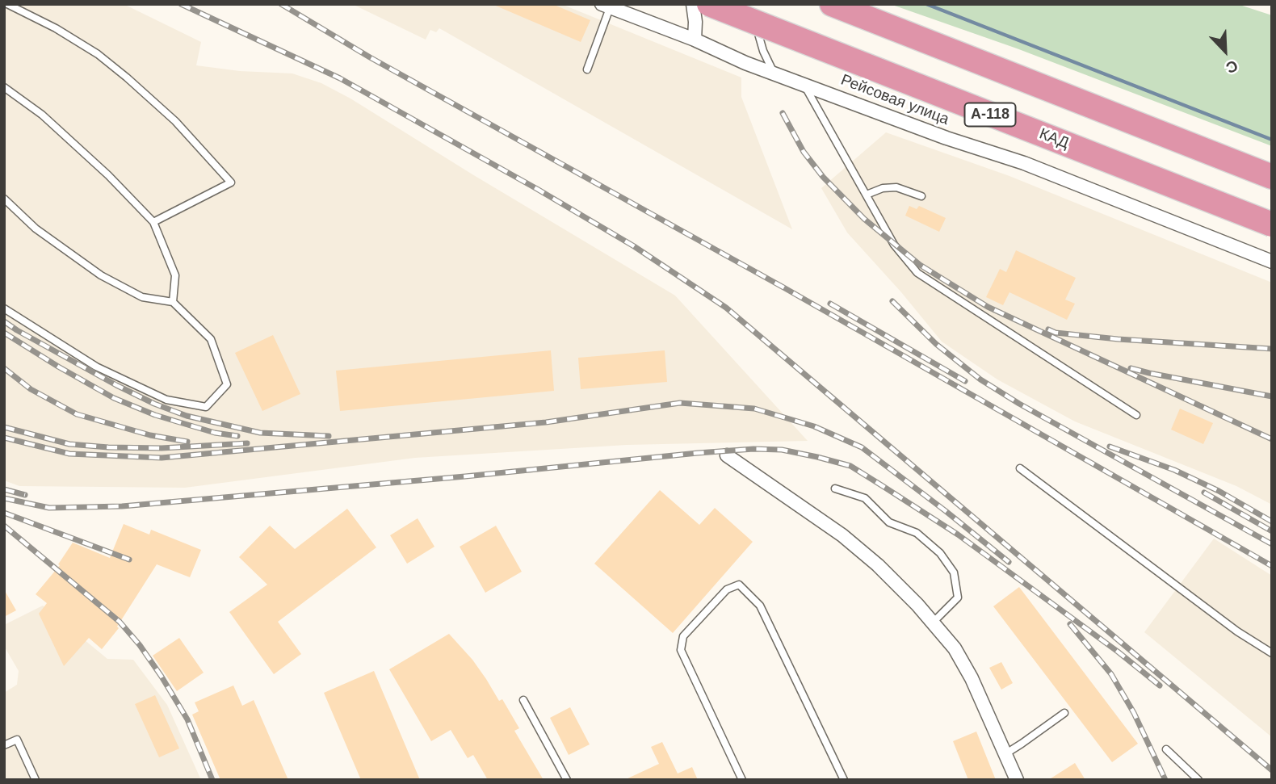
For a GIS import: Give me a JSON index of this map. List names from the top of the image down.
{
  "streets": {
    "highway": ["А-118", "КАД"],
    "street": ["Рейсовая улица"]
  },
  "north": "bottom right"
}
